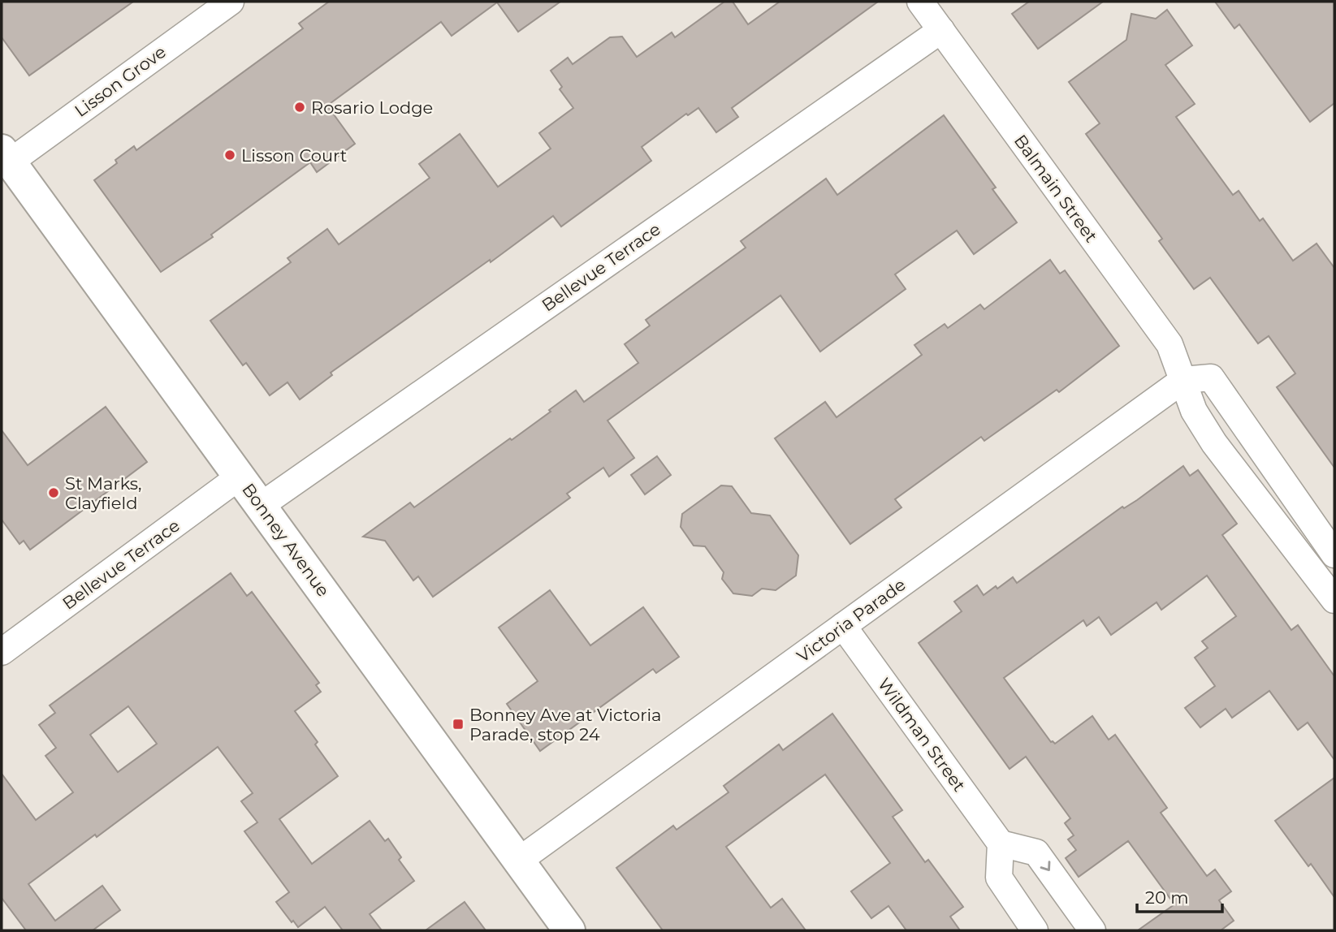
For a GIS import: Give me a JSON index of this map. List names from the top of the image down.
{
  "streets": {
    "street": [
      "Lisson Grove",
      "Balmain Street",
      "Bellevue Terrace",
      "Bonney Avenue",
      "Victoria Parade",
      "Wildman Street"
    ]
  },
  "crossings": [
    ["Lisson Grove", "Bonney Avenue"],
    ["Balmain Street", "Bellevue Terrace"],
    ["Balmain Street", "Victoria Parade"],
    ["Bellevue Terrace", "Bonney Avenue"],
    ["Bonney Avenue", "Victoria Parade"],
    ["Victoria Parade", "Wildman Street"]
  ],
  "places": {
    "other": ["Rosario Lodge", "Lisson Court", "St Marks, Clayfield"],
    "transit": ["Bonney Ave at Victoria Parade, stop 24"]
  },
  "scale_bar": "20 m"
}
